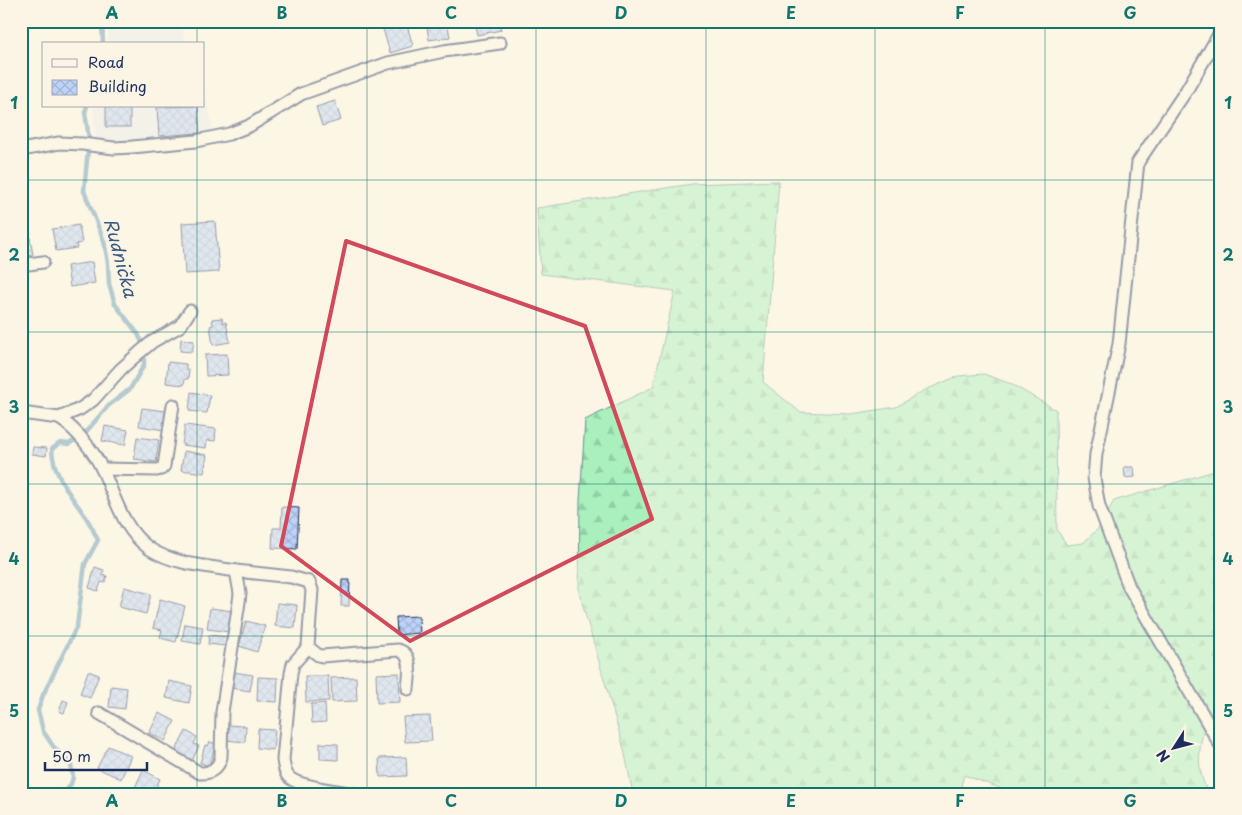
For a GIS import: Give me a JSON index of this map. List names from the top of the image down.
{
  "water": ["Rudnička"],
  "legend": ["Road", "Building"],
  "scale_bar": "50 m",
  "north": "bottom left",
  "grid": {
    "columns": [
      "A",
      "B",
      "C",
      "D",
      "E",
      "F",
      "G"
    ],
    "rows": [
      "1",
      "2",
      "3",
      "4",
      "5"
    ]
  }
}
